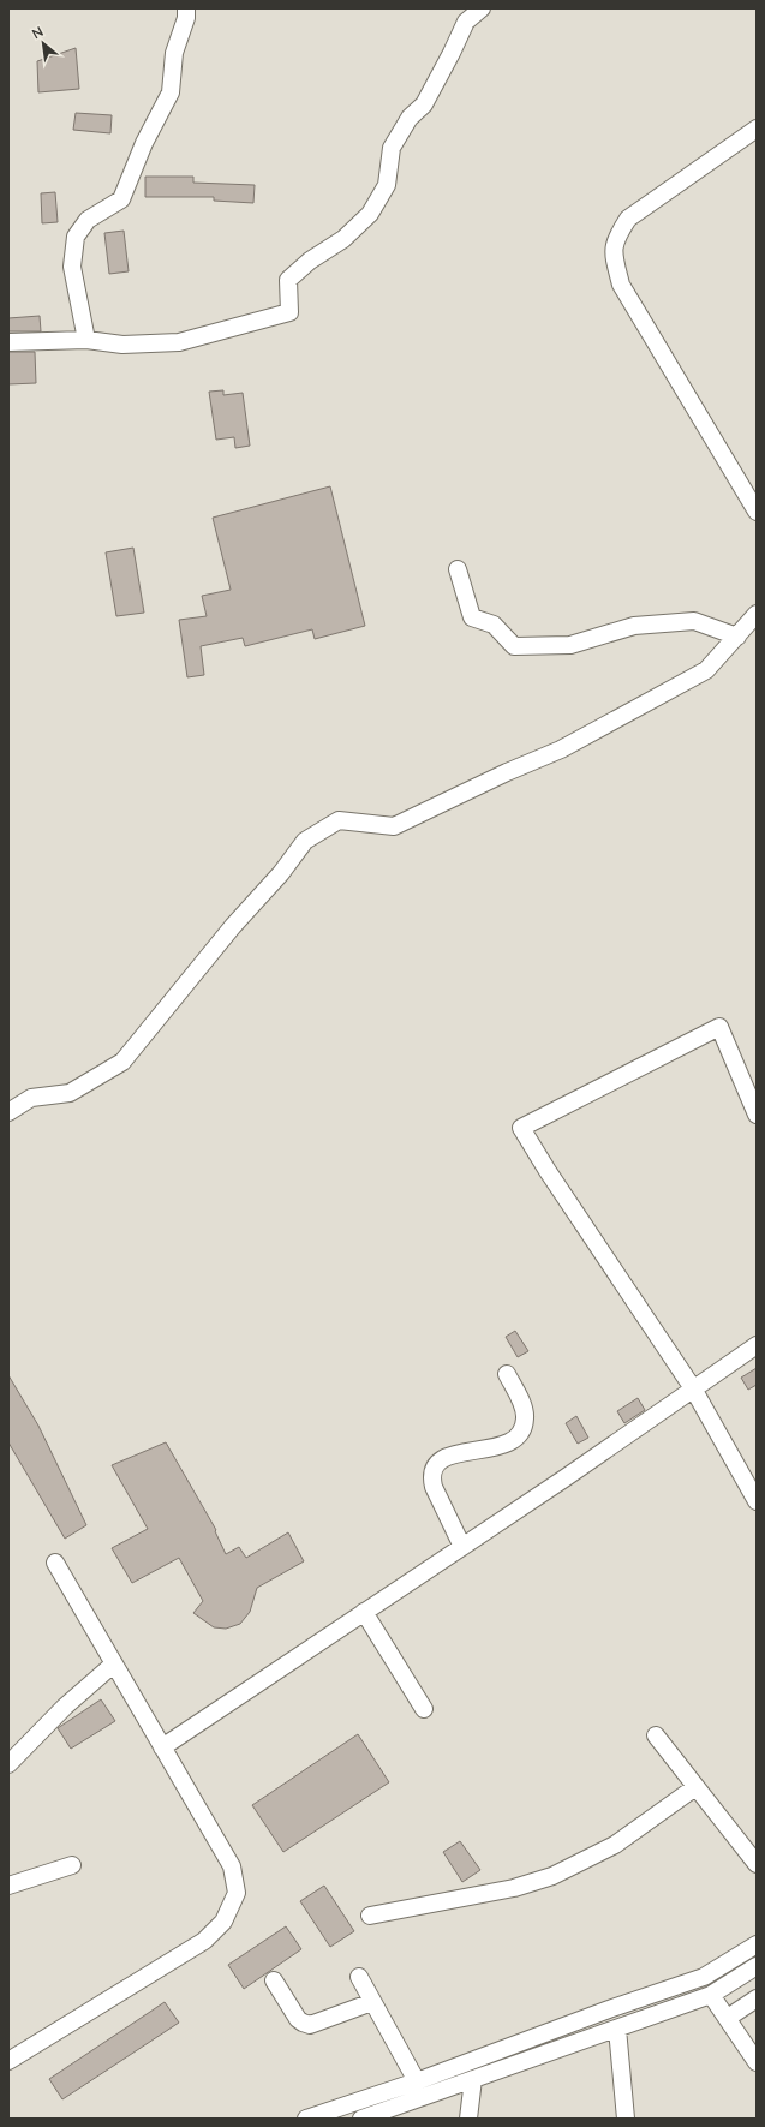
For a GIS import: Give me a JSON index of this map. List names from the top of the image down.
{
  "north": "top left"
}
